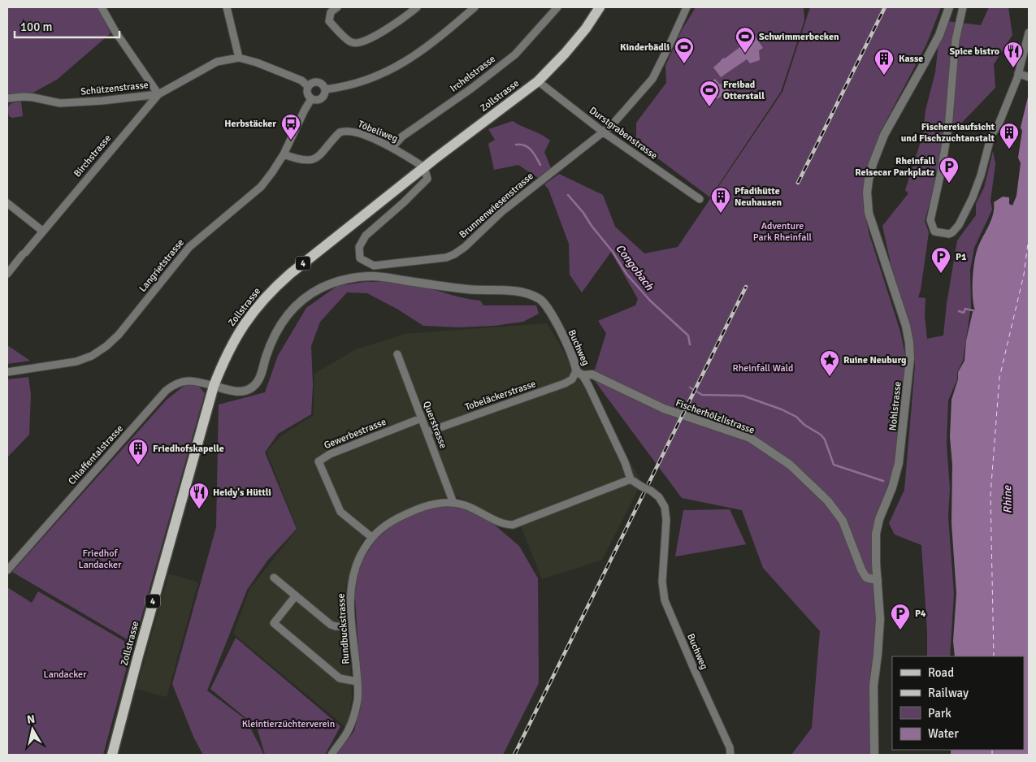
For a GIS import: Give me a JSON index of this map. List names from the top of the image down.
{
  "streets": {
    "main road": ["Zollstrasse", "4"],
    "street": [
      "Irchelstrasse",
      "Schützenstrasse",
      "Töbeliweg",
      "Durstgrabenstrasse",
      "Birchstrasse",
      "Brunnenwiesenstrasse",
      "Langrietstrasse",
      "Buchweg",
      "Tobeläckerstrasse",
      "Nohlstrasse",
      "Fischerhölzlistrasse",
      "Querstrasse",
      "Gewerbestrasse",
      "Chlaffentalstrasse",
      "Rundbuckstrasse"
    ]
  },
  "crossings": [
    ["Irchelstrasse", "Töbeliweg"],
    ["Schützenstrasse", "Birchstrasse"],
    ["Schützenstrasse", "Langrietstrasse"],
    ["Zollstrasse", "Töbeliweg"],
    ["Zollstrasse", "Durstgrabenstrasse"],
    ["Zollstrasse", "Brunnenwiesenstrasse"],
    ["Zollstrasse", "Buchweg"],
    ["Zollstrasse", "Chlaffentalstrasse"],
    ["Töbeliweg", "Brunnenwiesenstrasse"],
    ["Töbeliweg", "Langrietstrasse"],
    ["Durstgrabenstrasse", "Brunnenwiesenstrasse"],
    ["Buchweg", "Tobeläckerstrasse"],
    ["Buchweg", "Fischerhölzlistrasse"],
    ["Buchweg", "Chlaffentalstrasse"],
    ["Buchweg", "Rundbuckstrasse"],
    ["Tobeläckerstrasse", "Fischerhölzlistrasse"],
    ["Tobeläckerstrasse", "Querstrasse"],
    ["Nohlstrasse", "Fischerhölzlistrasse"],
    ["Querstrasse", "Gewerbestrasse"],
    ["Querstrasse", "Rundbuckstrasse"],
    ["Gewerbestrasse", "Rundbuckstrasse"]
  ],
  "water": ["Congobach", "Rhine"],
  "parks": [
    "Adventure Park Rheinfall",
    "Rheinfall Wald",
    "Friedhof Landacker",
    "Landacker",
    "Kleintierzüchterverein"
  ],
  "places": {
    "sports": ["Schwimmerbecken", "Kinderbädli", "Freibad Otterstall"],
    "restaurant": ["Spice bistro", "Heidy's Hüttli"],
    "building": [
      "Kasse",
      "Fischereiaufsicht und Fischzuchtanstalt",
      "Pfadihütte Neuhausen",
      "Friedhofskapelle"
    ],
    "bus stop": ["Herbstäcker"],
    "parking": ["Rheinfall Reisecar Parkplatz", "P1", "P4"],
    "place": ["Ruine Neuburg"]
  },
  "legend": [
    "Road",
    "Railway",
    "Park",
    "Water"
  ],
  "scale_bar": "100 m",
  "north": "top"
}
